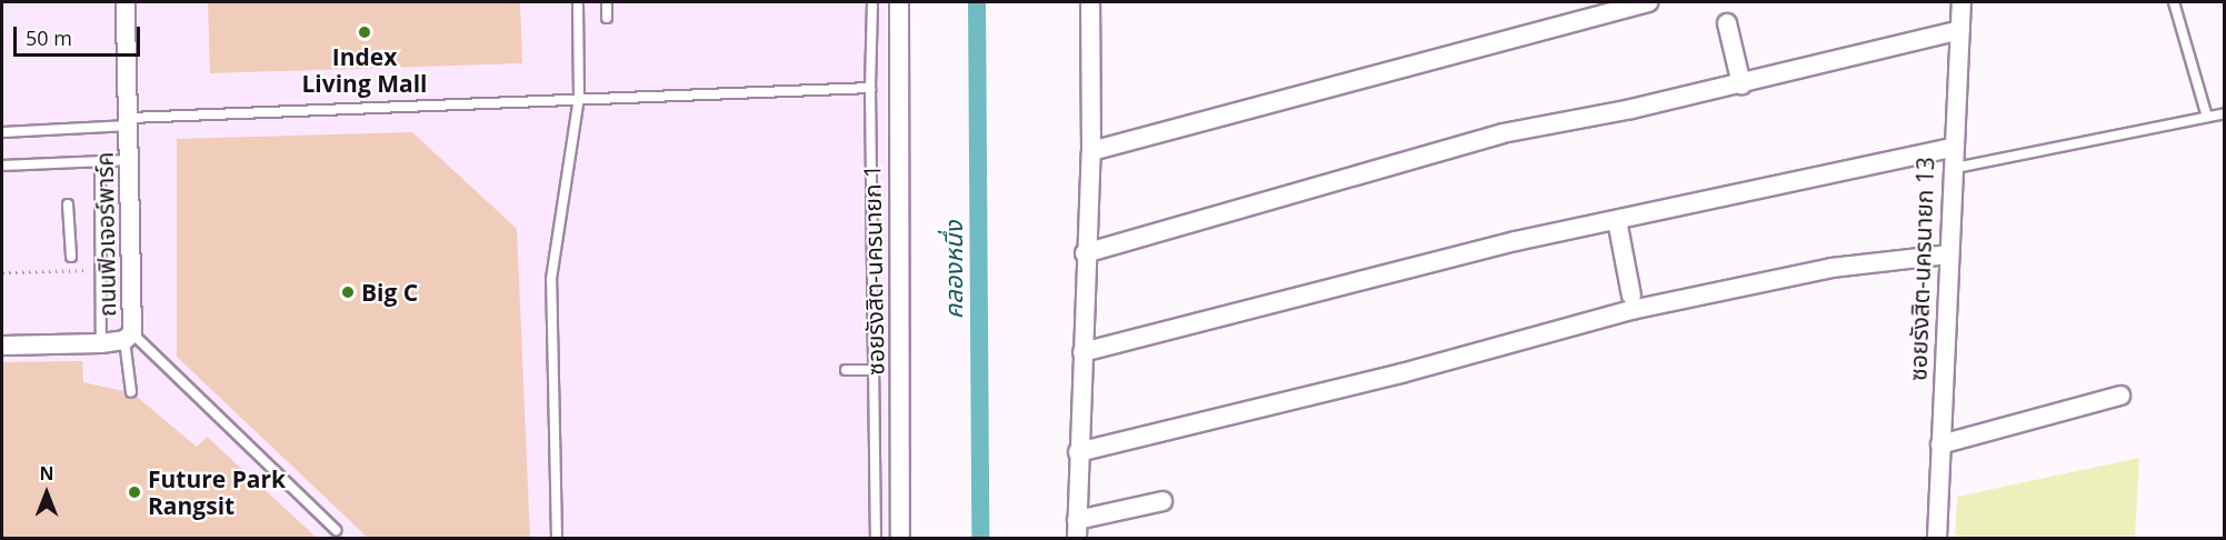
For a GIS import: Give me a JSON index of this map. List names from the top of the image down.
{
  "streets": {
    "street": ["ถนนฟิวเจอร์พาร์ค", "ซอยรังสิต-นครนายก 13", "ซอยรังสิต-นครนายก 1"]
  },
  "water": ["คลองหนึ่ง"],
  "places": ["Index Living Mall", "Big C", "Future Park Rangsit"],
  "scale_bar": "50 m",
  "north": "top"
}
